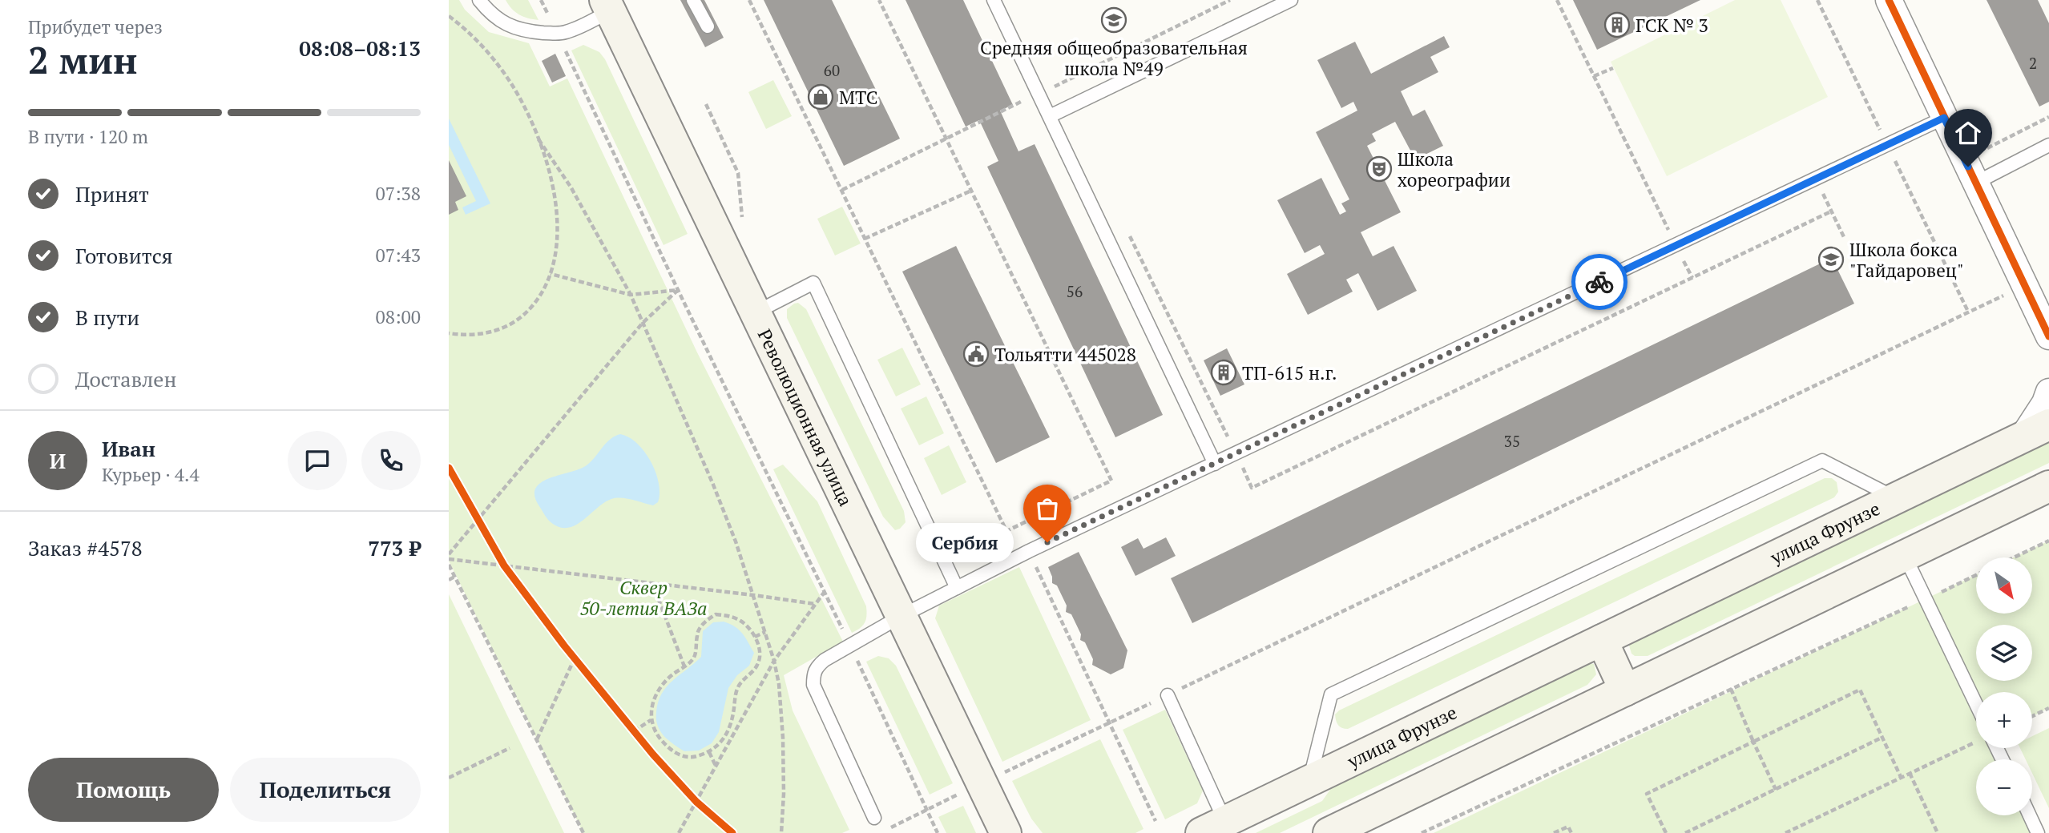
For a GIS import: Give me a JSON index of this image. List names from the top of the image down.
{
  "streets": {
    "main road": ["Революционная улица", "улица Фрунзе"]
  },
  "parks": ["Сквер 50-летия ВАЗа"],
  "places": {
    "school or university": ["Средняя общеобразовательная школа №49", "Школа бокса \"Гайдаровец\""],
    "building": ["ГСК № 3", "ТП-615 н.г."],
    "shop": ["МТС"],
    "theatre": ["Школа хореографии"],
    "public building": ["Тольятти 445028"],
    "other": ["Сербия"]
  },
  "house_numbers": [
    "2",
    "60",
    "56",
    "35"
  ],
  "north": "bottom right",
  "page": {
    "heading": ["2 мин", "Прибудет через", "08:08–08:13"],
    "panel": [
      "Иван",
      "Курьер · 4.4",
      "Заказ #4578",
      "773 ₽"
    ],
    "bar": "В пути · 120 m",
    "list": [
      ["Принят", "07:38"],
      ["Готовится", "07:43"],
      ["В пути", "08:00"],
      "Доставлен"
    ],
    "round": "И",
    "bubble": "Сербия",
    "map_buttons": ["+", "−"],
    "buttons": ["Помощь", "Поделиться"]
  }
}
